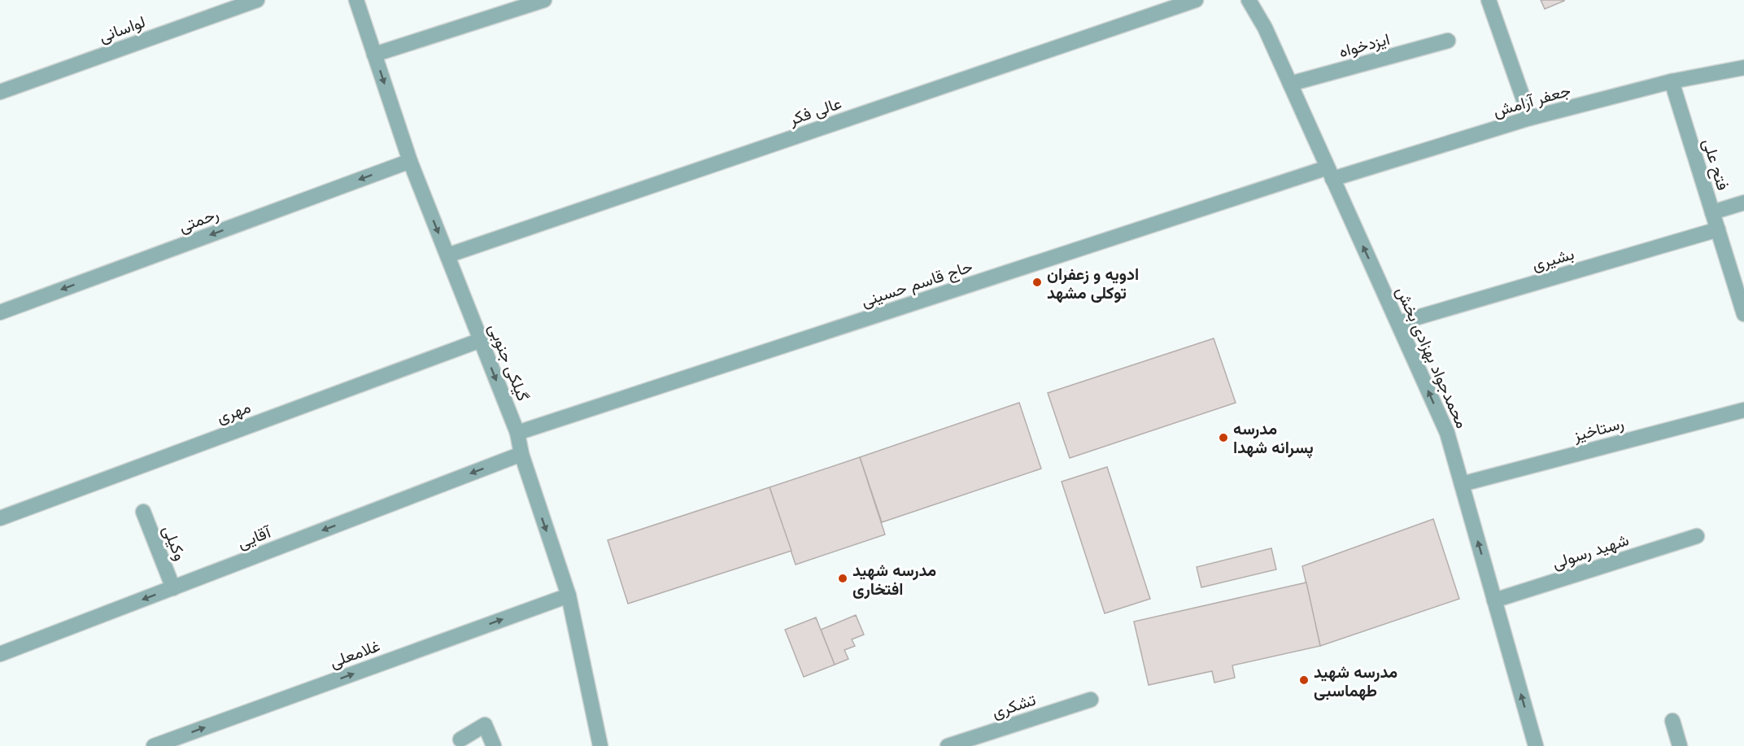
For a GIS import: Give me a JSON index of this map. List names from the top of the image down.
{
  "streets": {
    "street": [
      "لواسانی",
      "ایزدخواه",
      "جعفر آرامش",
      "عالی فکر",
      "فتح علی",
      "رحمتی",
      "بشیری",
      "حاج قاسم حسینی",
      "محمدجواد بهزادی بخش",
      "گیلکی جنوبی",
      "مهری",
      "رستاخیز",
      "آقایی",
      "وکیلی",
      "شهید رسولی",
      "غلامعلی",
      "تشکری"
    ]
  },
  "crossings": [
    ["ایزدخواه", "محمدجواد بهزادی بخش"],
    ["جعفر آرامش", "فتح علی"],
    ["جعفر آرامش", "حاج قاسم حسینی"],
    ["جعفر آرامش", "محمدجواد بهزادی بخش"],
    ["عالی فکر", "گیلکی جنوبی"],
    ["فتح علی", "بشیری"],
    ["رحمتی", "گیلکی جنوبی"],
    ["بشیری", "محمدجواد بهزادی بخش"],
    ["حاج قاسم حسینی", "محمدجواد بهزادی بخش"],
    ["حاج قاسم حسینی", "گیلکی جنوبی"],
    ["محمدجواد بهزادی بخش", "رستاخیز"],
    ["محمدجواد بهزادی بخش", "شهید رسولی"],
    ["گیلکی جنوبی", "مهری"],
    ["گیلکی جنوبی", "آقایی"],
    ["گیلکی جنوبی", "غلامعلی"],
    ["آقایی", "وکیلی"]
  ],
  "one_way": [
    "رحمتی",
    "محمدجواد بهزادی بخش",
    "گیلکی جنوبی",
    "آقایی",
    "غلامعلی"
  ],
  "places": [
    "ادویه و زعفران توکلی مشهد",
    "مدرسه پسرانه شهدا",
    "مدرسه شهید افتخاری",
    "مدرسه شهید طهماسبی"
  ]
}
